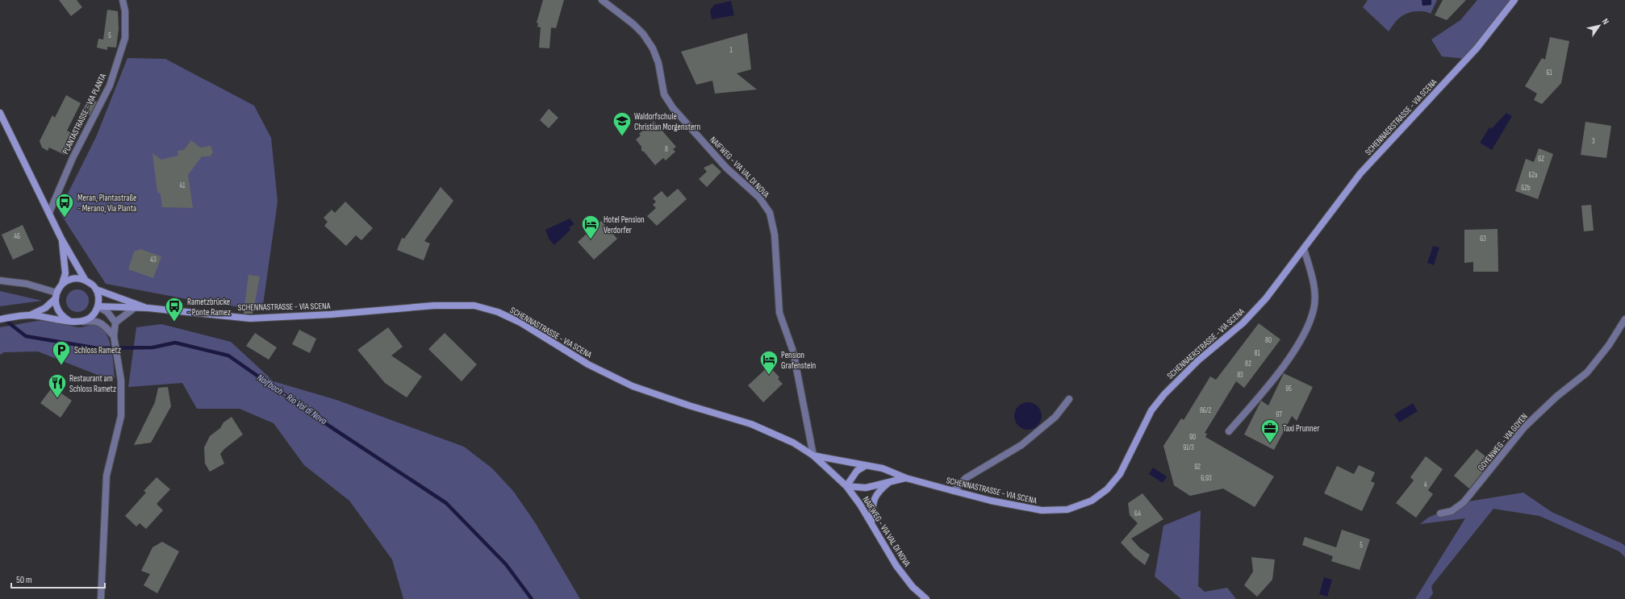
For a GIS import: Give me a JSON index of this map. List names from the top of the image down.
{
  "streets": {
    "street": [
      "PLANTASTRASSE - VIA PLANTA",
      "SCHENNAERSTRASSE - VIA SCENA",
      "NAIFWEG - VIA VAL DI NOVA",
      "SCHENNASTRASSE - VIA SCENA",
      "GOYENWEG - VIA GOYEN"
    ]
  },
  "crossings": [
    ["SCHENNAERSTRASSE - VIA SCENA", "SCHENNASTRASSE - VIA SCENA"],
    ["NAIFWEG - VIA VAL DI NOVA", "SCHENNASTRASSE - VIA SCENA"]
  ],
  "water": ["Naifbach - Rio Val di Nova"],
  "places": {
    "school or university": ["Waldorfschule Christian Morgenstern"],
    "bus stop": ["Meran, Plantastraße - Merano, Via Planta", "Rametzbrücke - Ponte Ramez"],
    "hotel": ["Hotel Pension Verdorfer", "Pension Grafenstein"],
    "parking": ["Schloss Rametz"],
    "restaurant": ["Restaurant am Schloss Rametz"],
    "office": ["Taxi Prunner"]
  },
  "house_numbers": [
    "5",
    "1",
    "61",
    "3",
    "8",
    "62",
    "62a",
    "41",
    "62b",
    "46",
    "63",
    "43",
    "80",
    "81",
    "82",
    "83",
    "95",
    "86/2",
    "97",
    "90",
    "91/3",
    "92",
    "6;93",
    "4",
    "64",
    "5"
  ],
  "scale_bar": "50 m",
  "north": "top right"
}
